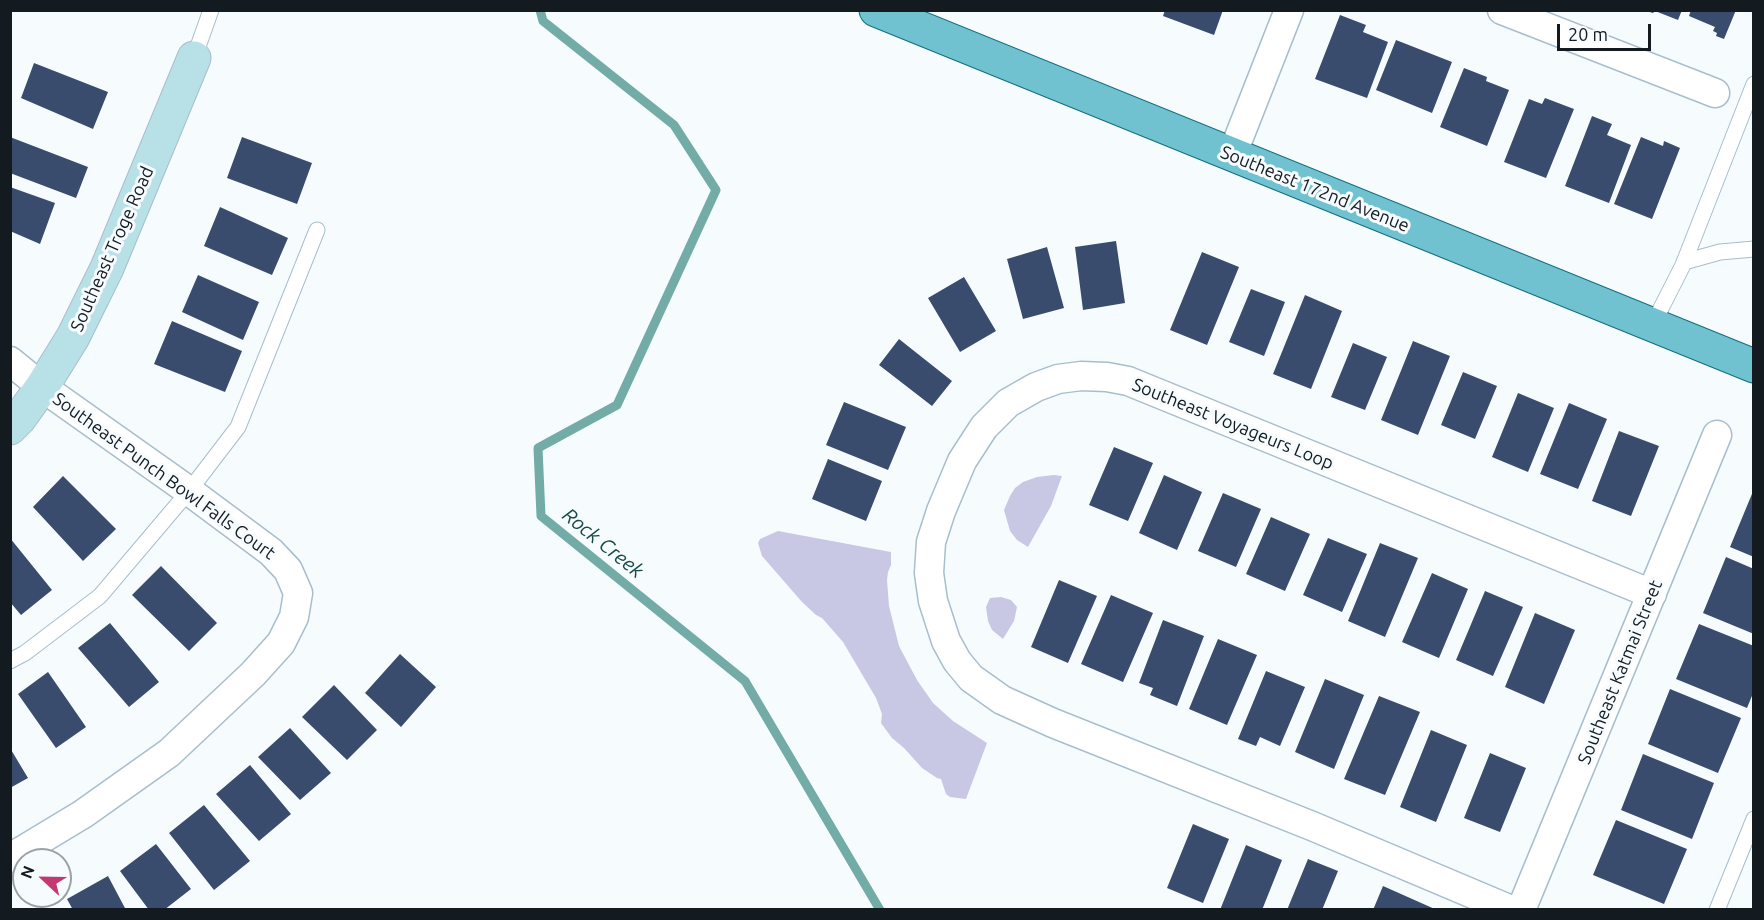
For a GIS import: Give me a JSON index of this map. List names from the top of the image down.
{
  "streets": {
    "main road": ["Southeast 172nd Avenue"],
    "street": [
      "Southeast Troge Road",
      "Southeast Voyageurs Loop",
      "Southeast Punch Bowl Falls Court",
      "Southeast Katmai Street"
    ]
  },
  "crossings": [
    ["Southeast Troge Road", "Southeast Punch Bowl Falls Court"],
    ["Southeast Voyageurs Loop", "Southeast Katmai Street"]
  ],
  "water": ["Rock Creek"],
  "scale_bar": "20 m",
  "north": "left"
}
